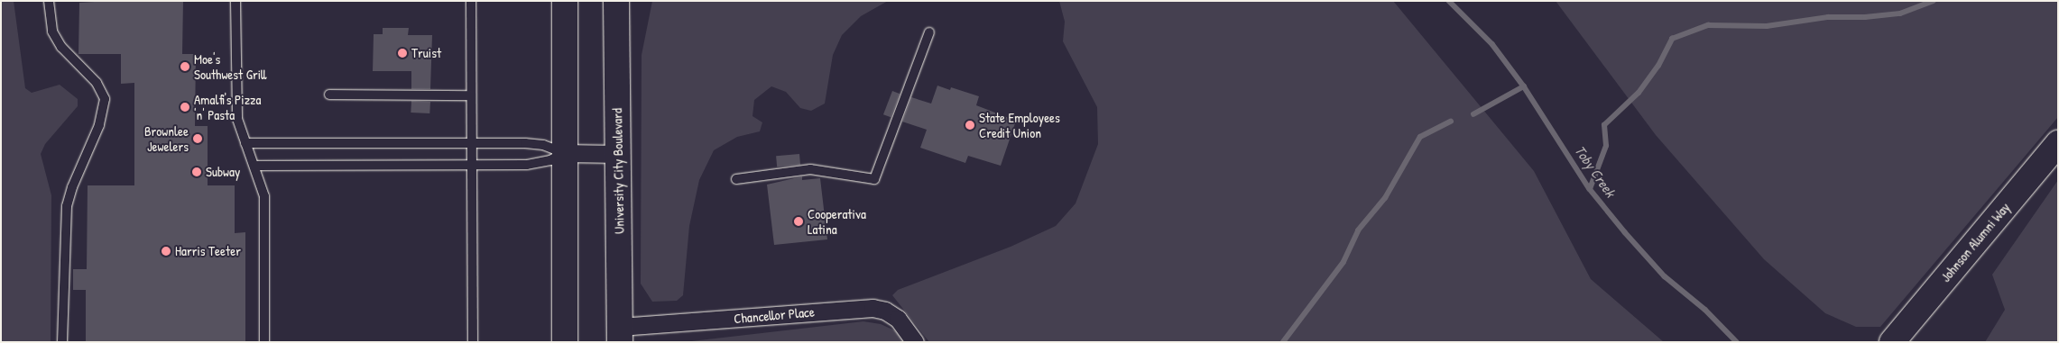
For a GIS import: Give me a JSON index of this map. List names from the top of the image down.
{
  "streets": {
    "main road": ["University City Boulevard", "Johnson Alumni Way"],
    "street": ["Chancellor Place"]
  },
  "crossings": [
    ["University City Boulevard", "Chancellor Place"]
  ],
  "water": ["Toby Creek"],
  "places": [
    "Truist",
    "Moe's Southwest Grill",
    "Amalfi's Pizza 'n' Pasta",
    "State Employees Credit Union",
    "Brownlee Jewelers",
    "Subway",
    "Cooperativa Latina",
    "Harris Teeter"
  ]
}
